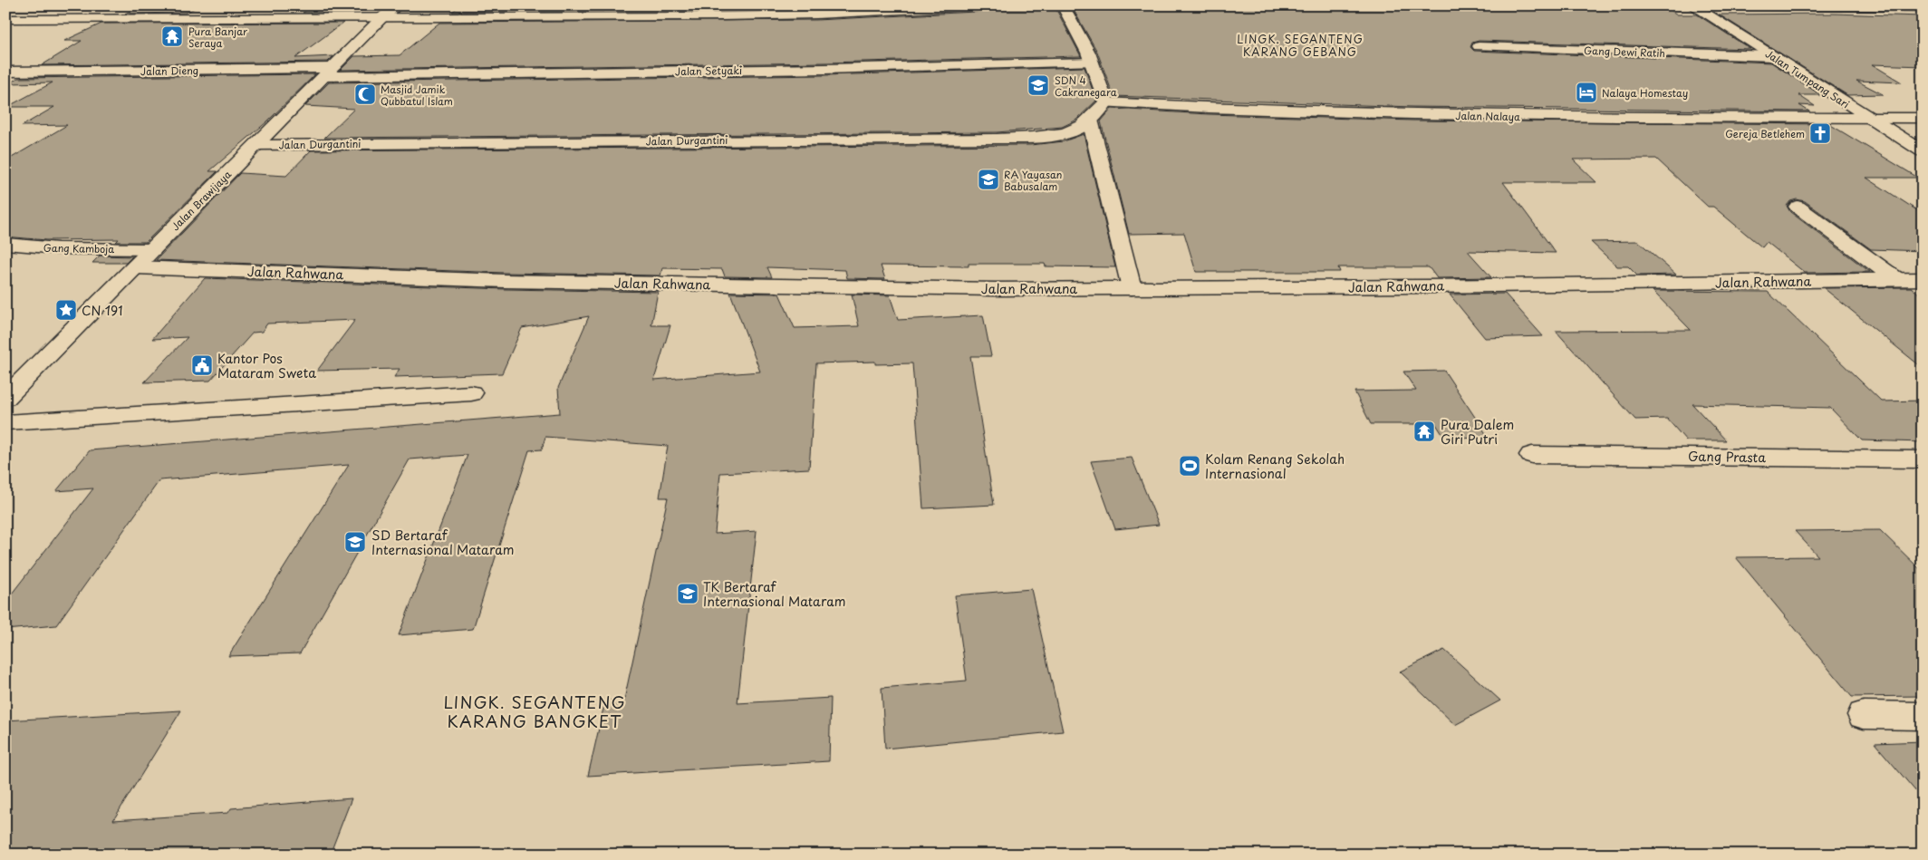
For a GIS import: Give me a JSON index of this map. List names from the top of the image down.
{
  "streets": {
    "street": [
      "Gang Dewi Ratih",
      "Jalan Dieng",
      "Jalan Setyaki",
      "Jalan Tumpang Sari",
      "Jalan Nalaya",
      "Jalan Durgantini",
      "Jalan Brawijaya",
      "Gang Kamboja",
      "Jalan Rahwana",
      "Gang Prasta"
    ]
  },
  "crossings": [
    ["Gang Dewi Ratih", "Jalan Tumpang Sari"],
    ["Jalan Dieng", "Jalan Setyaki"],
    ["Jalan Dieng", "Jalan Brawijaya"],
    ["Jalan Setyaki", "Jalan Brawijaya"],
    ["Jalan Tumpang Sari", "Jalan Nalaya"],
    ["Jalan Nalaya", "Jalan Durgantini"],
    ["Jalan Durgantini", "Jalan Brawijaya"],
    ["Jalan Brawijaya", "Gang Kamboja"],
    ["Jalan Brawijaya", "Jalan Rahwana"]
  ],
  "districts": ["LINGK. SEGANTENG KARANG GEBANG", "LINGK. SEGANTENG KARANG BANGKET"],
  "places": {
    "temple": ["Pura Banjar Seraya", "Pura Dalem Giri Putri"],
    "school or university": [
      "SDN 4 Cakranegara",
      "RA Yayasan Babusalam",
      "SD Bertaraf Internasional Mataram",
      "TK Bertaraf Internasional Mataram"
    ],
    "hotel": ["Nalaya Homestay"],
    "mosque": ["Masjid Jamik Qubbatul Islam"],
    "church": ["Gereja Betlehem"],
    "place": ["CN 191"],
    "public building": ["Kantor Pos Mataram Sweta"],
    "sports": ["Kolam Renang Sekolah Internasional"]
  }
}
